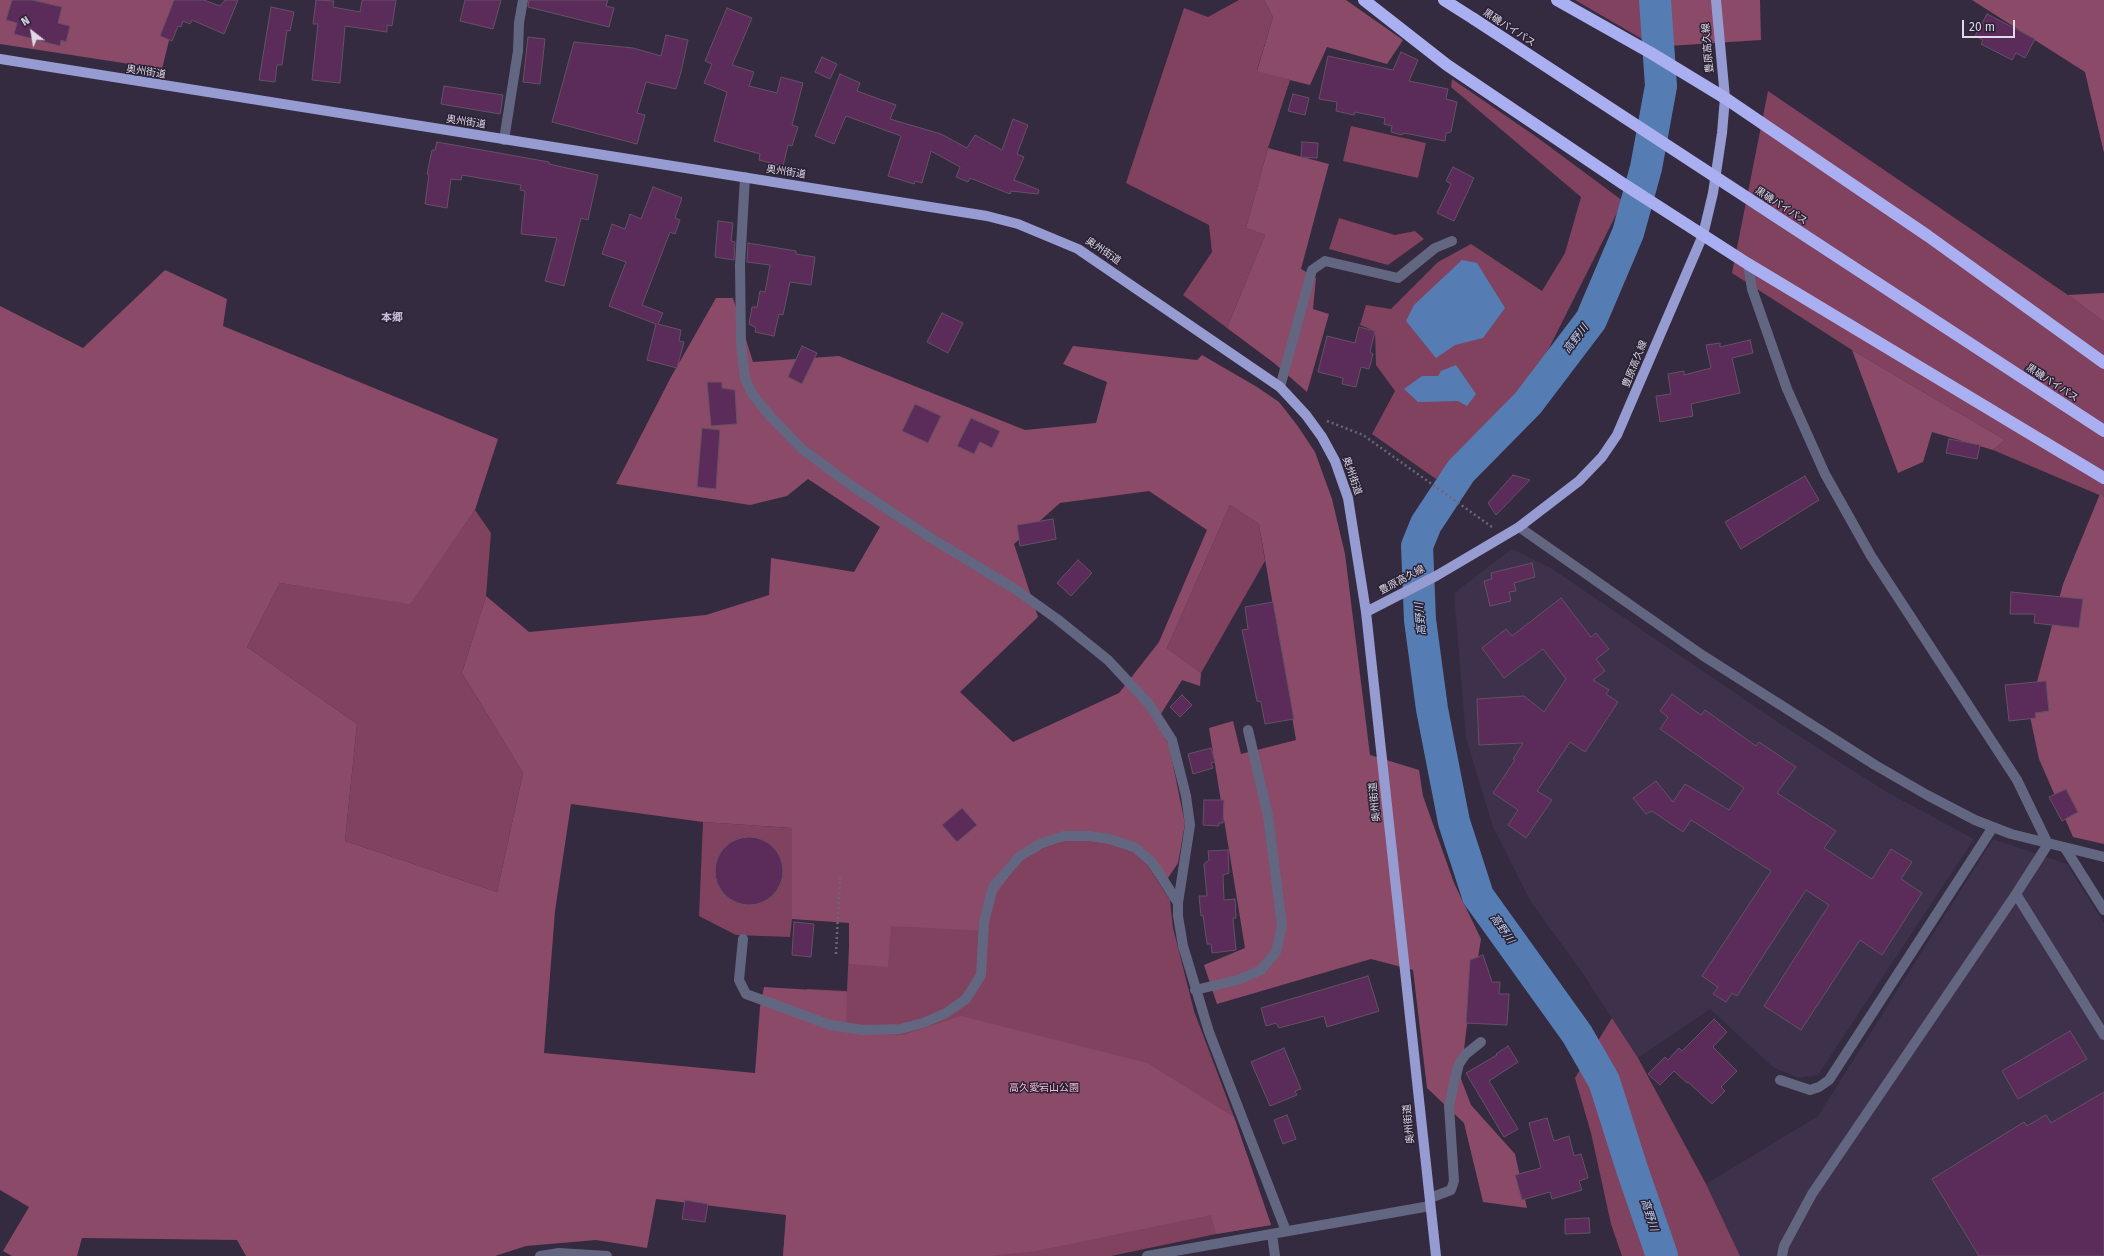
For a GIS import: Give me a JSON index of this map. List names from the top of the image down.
{
  "streets": {
    "highway": ["黒磯バイパス"],
    "main road": ["豊原高久線", "奥州街道"]
  },
  "crossings": [
    ["豊原高久線", "奥州街道"]
  ],
  "districts": ["本郷"],
  "water": ["高野川"],
  "parks": ["高久愛宕山公園"],
  "scale_bar": "20 m",
  "north": "top left"
}
